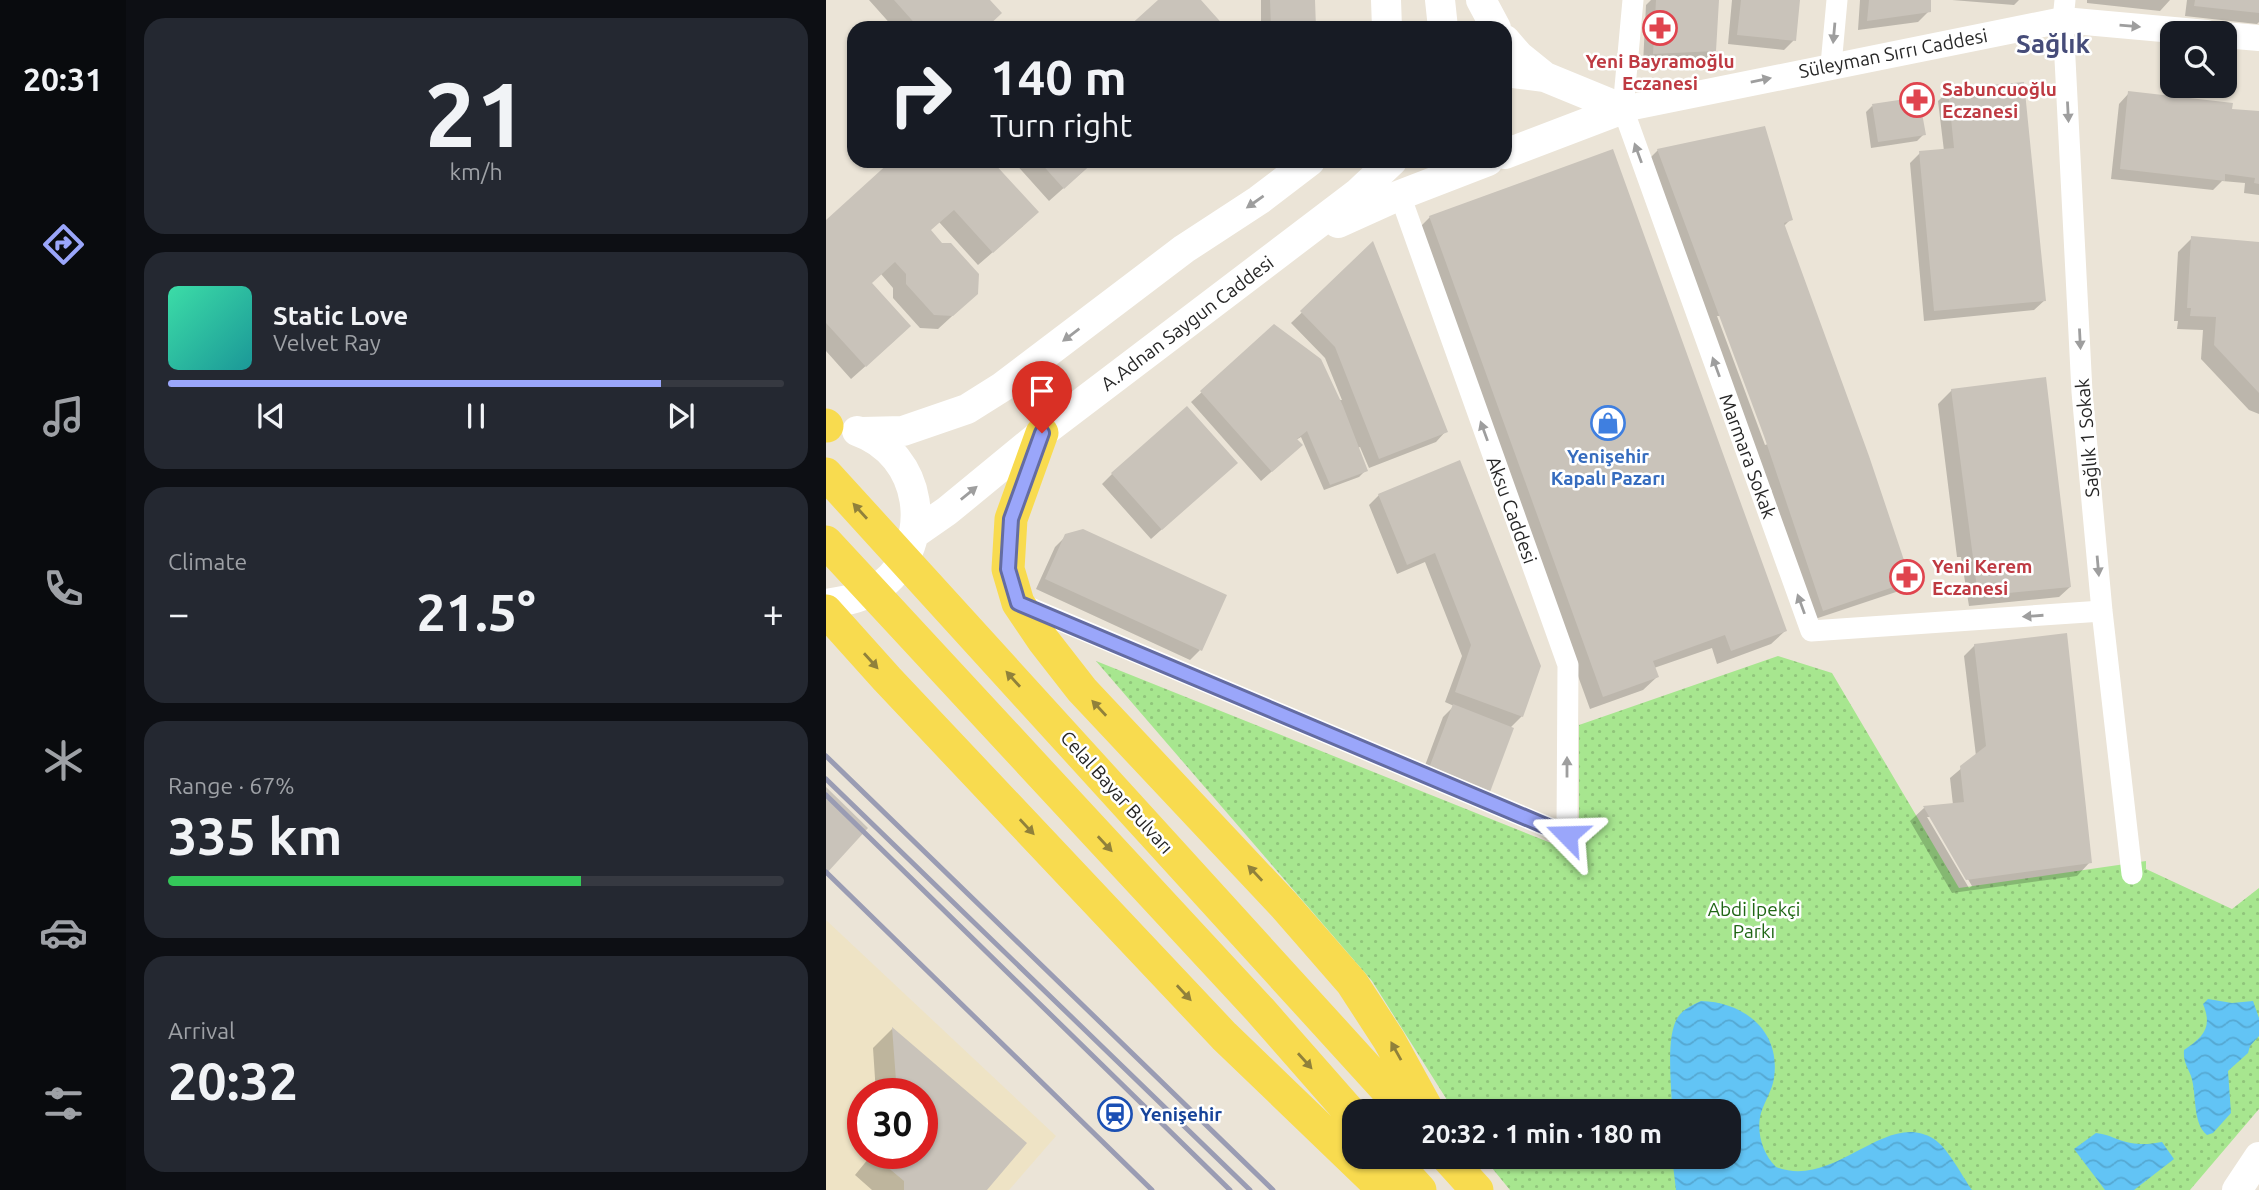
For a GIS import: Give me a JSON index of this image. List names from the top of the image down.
{
  "streets": {
    "main road": ["A.Adnan Saygun Caddesi", "Celal Bayar Bulvarı"],
    "street": [
      "Süleyman Sırrı Caddesi",
      "Sağlık 1 Sokak",
      "Marmara Sokak",
      "Aksu Caddesi"
    ]
  },
  "crossings": [
    ["Süleyman Sırrı Caddesi", "Sağlık 1 Sokak"],
    ["Süleyman Sırrı Caddesi", "Marmara Sokak"],
    ["Sağlık 1 Sokak", "Marmara Sokak"]
  ],
  "one_way": ["Süleyman Sırrı Caddesi", "Sağlık 1 Sokak", "Marmara Sokak"],
  "districts": ["Sağlık"],
  "parks": ["Abdi İpekçi Parkı"],
  "places": {
    "pharmacy": ["Yeni Bayramoğlu Eczanesi", "Sabuncuoğlu Eczanesi", "Yeni Kerem Eczanesi"],
    "shop": ["Yenişehir Kapalı Pazarı"],
    "station": ["Yenişehir"]
  },
  "page": {
    "tabs": "20:31",
    "tile": [
      ["21", "km/h"],
      "Climate",
      ["Range · 67%", "335 km"],
      ["Arrival", "20:32"]
    ],
    "turn": ["140 m", "Turn right"],
    "song": ["Static Love", "Velvet Ray"],
    "heat": ["−", "21.5°", "+"],
    "limit": "30",
    "trip": "20:32 · 1 min · 180 m"
  }
}
